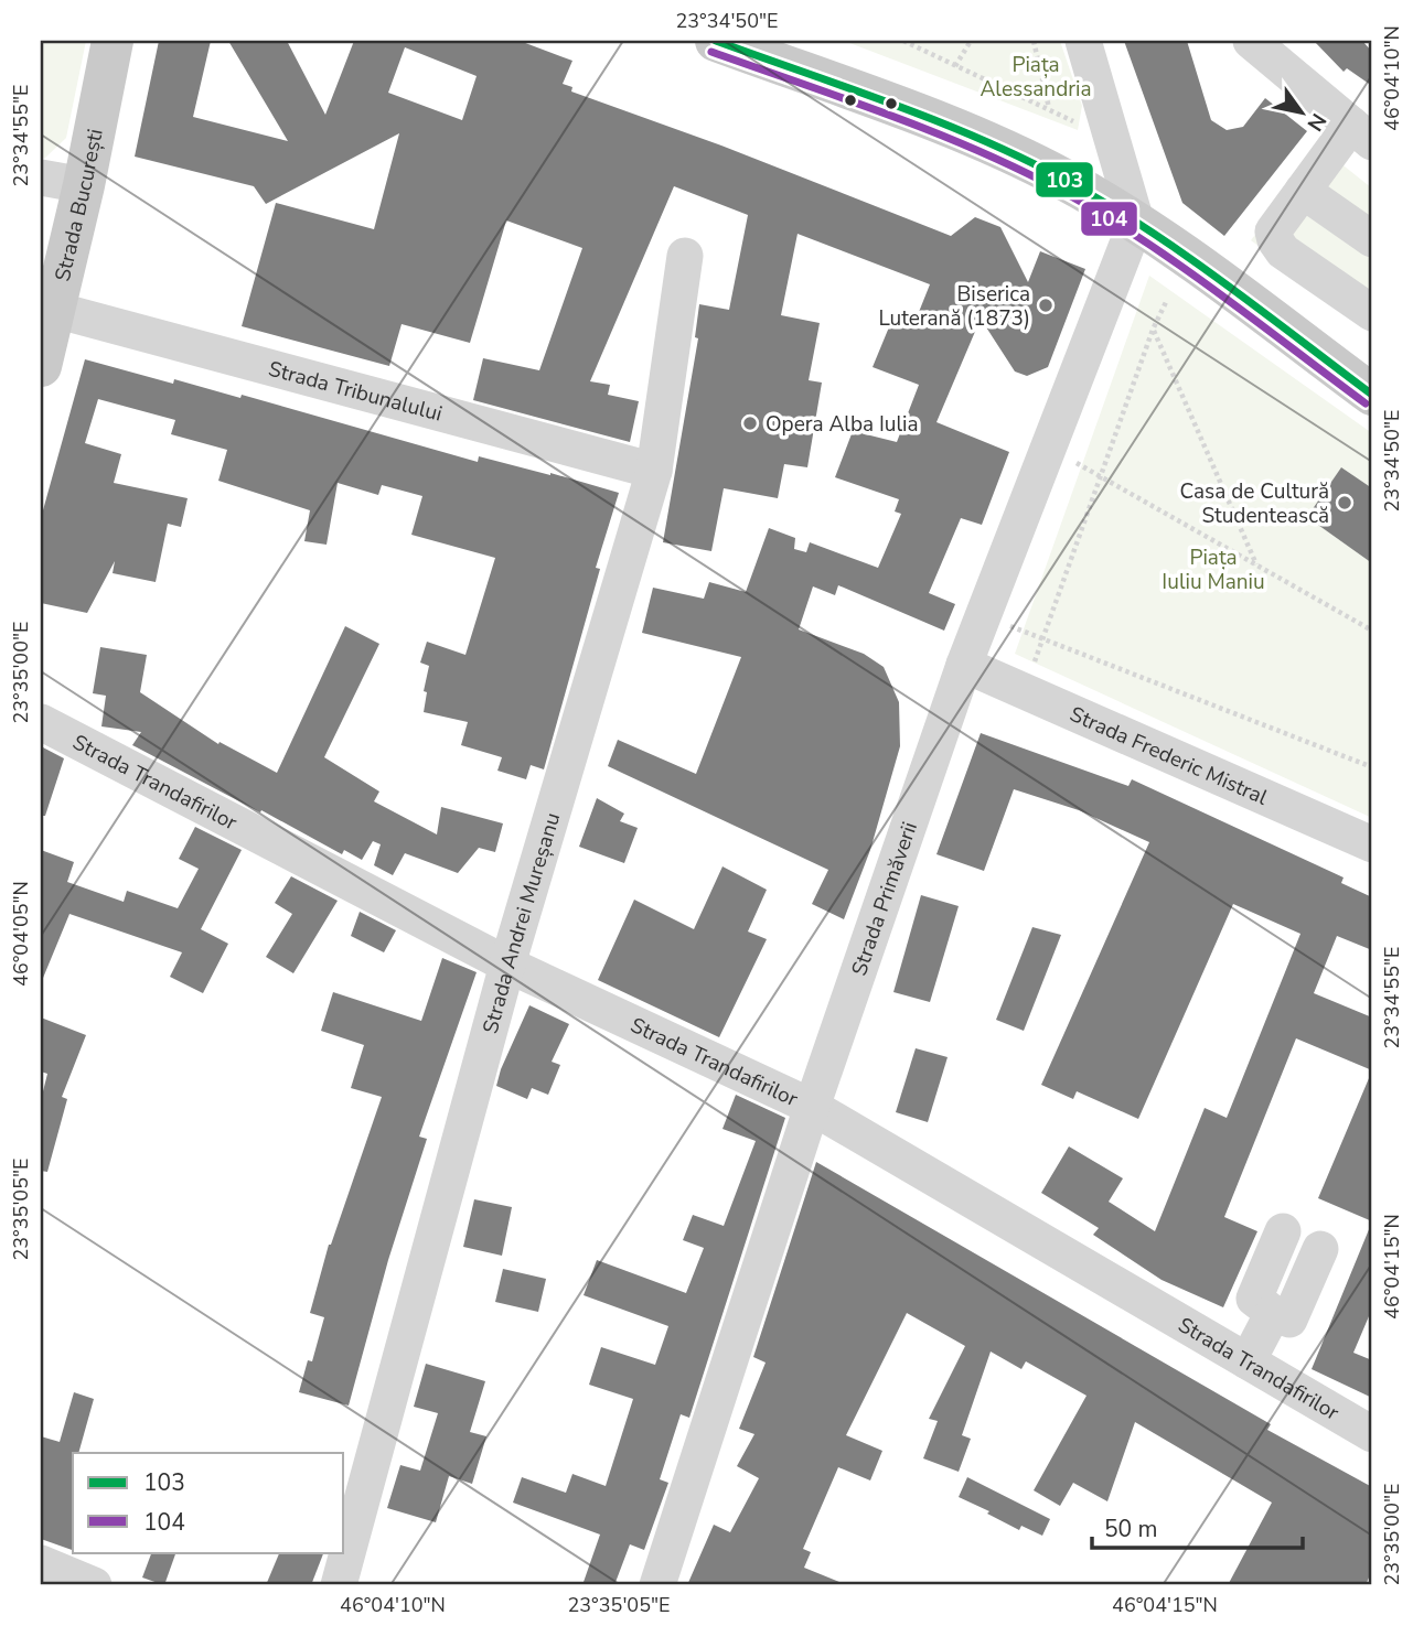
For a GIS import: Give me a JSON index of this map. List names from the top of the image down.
{
  "streets": {
    "main road": ["Strada București"],
    "street": [
      "Strada Tribunalului",
      "Strada Frederic Mistral",
      "Strada Trandafirilor",
      "Strada Primăverii",
      "Strada Andrei Mureșanu"
    ]
  },
  "crossings": [
    ["Strada București", "Strada Tribunalului"],
    ["Strada Tribunalului", "Strada Andrei Mureșanu"],
    ["Strada Frederic Mistral", "Strada Primăverii"],
    ["Strada Trandafirilor", "Strada Primăverii"],
    ["Strada Trandafirilor", "Strada Andrei Mureșanu"]
  ],
  "parks": ["Piața Alessandria", "Piața Iuliu Maniu"],
  "places": ["Biserica Luterană (1873)", "Opera Alba Iulia", "Casa de Cultură Studentească"],
  "lines": ["transit line 103", "transit line 104"],
  "legend": ["103", "104"],
  "scale_bar": "50 m",
  "north": "bottom right",
  "coordinates": [
    "23°34'50\"E",
    "46°04'10\"N",
    "23°34'55\"E",
    "23°35'00\"E",
    "46°04'05\"N",
    "23°35'05\"E",
    "46°04'15\"N"
  ]
}
